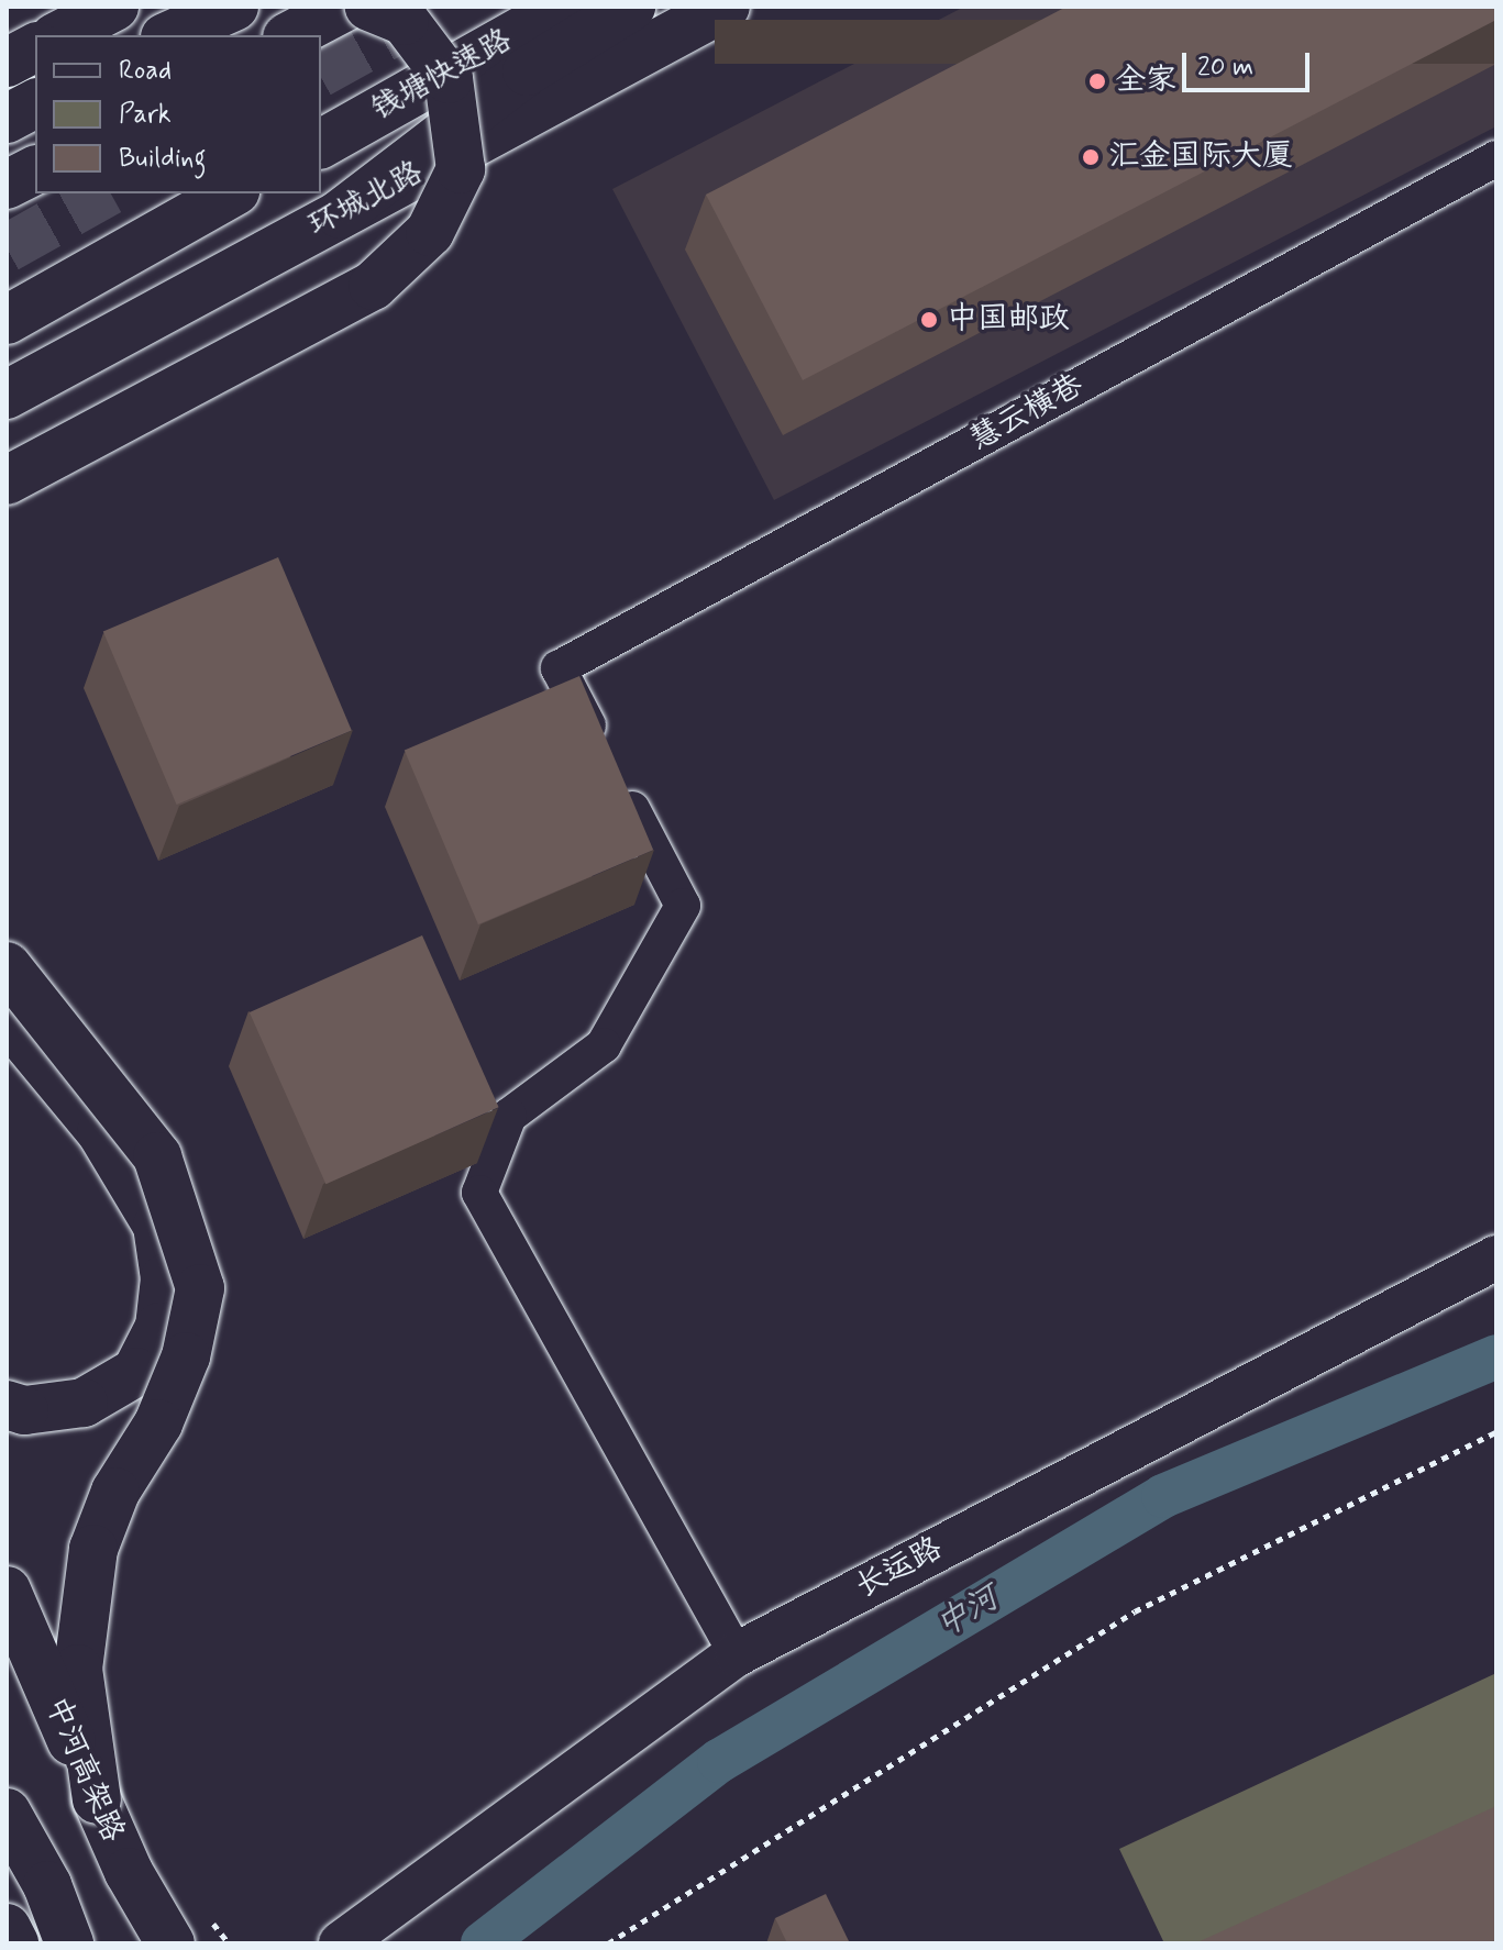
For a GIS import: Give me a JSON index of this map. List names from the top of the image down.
{
  "streets": {
    "main road": ["钱塘快速路", "环城北路", "中河高架路"],
    "street": ["慧云横巷", "长运路"]
  },
  "crossings": [
    ["慧云横巷", "长运路"]
  ],
  "water": ["中河"],
  "places": ["全家", "汇金国际大厦", "中国邮政"],
  "legend": ["Road", "Park", "Building"],
  "scale_bar": "20 m"
}
